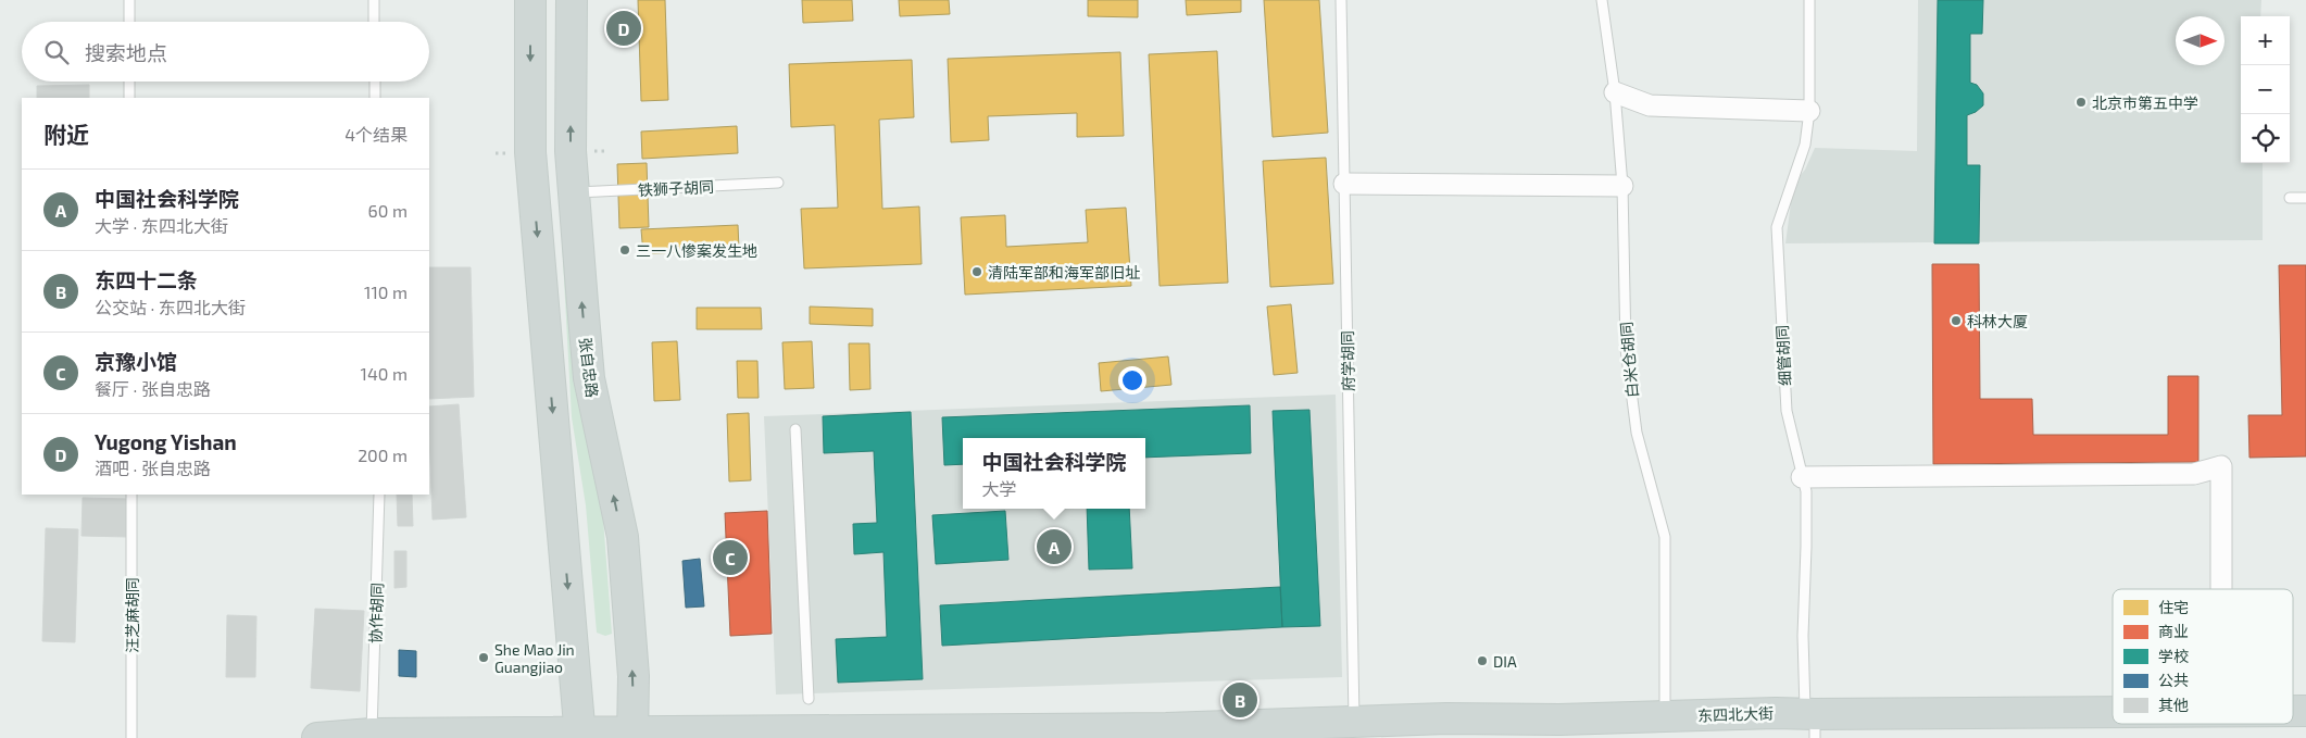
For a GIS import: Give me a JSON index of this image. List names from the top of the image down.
{
  "streets": {
    "main road": ["张自忠路", "东四北大街"],
    "lane": [
      "铁狮子胡同",
      "细管胡同",
      "白米仓胡同",
      "府学胡同",
      "协作胡同",
      "汪芝麻胡同"
    ]
  },
  "crossings": [
    ["铁狮子胡同", "张自忠路"],
    ["细管胡同", "东四北大街"],
    ["白米仓胡同", "东四北大街"],
    ["府学胡同", "东四北大街"],
    ["张自忠路", "东四北大街"],
    ["协作胡同", "东四北大街"]
  ],
  "places": [
    "北京市第五中学",
    "三一八惨案发生地",
    "清陆军部和海军部旧址",
    "科林大厦",
    "She Mao Jin Guangjiao",
    "DIA"
  ],
  "legend": [
    "住宅",
    "商业",
    "学校",
    "公共",
    "其他"
  ],
  "north": "right",
  "page": {
    "pins": [
      "D",
      "A",
      "C",
      "B"
    ],
    "map_buttons": ["+", "−"],
    "search": "搜索地点",
    "heading": ["附近", "4个结果"],
    "list": [
      {
        "mark": "A",
        "name": "中国社会科学院",
        "note": "大学 · 东四北大街",
        "value": "60 m"
      },
      {
        "mark": "B",
        "name": "东四十二条",
        "note": "公交站 · 东四北大街",
        "value": "110 m"
      },
      {
        "mark": "C",
        "name": "京豫小馆",
        "note": "餐厅 · 张自忠路",
        "value": "140 m"
      },
      {
        "mark": "D",
        "name": "Yugong Yishan",
        "note": "酒吧 · 张自忠路",
        "value": "200 m"
      }
    ],
    "popup": ["中国社会科学院", "大学"]
  }
}
